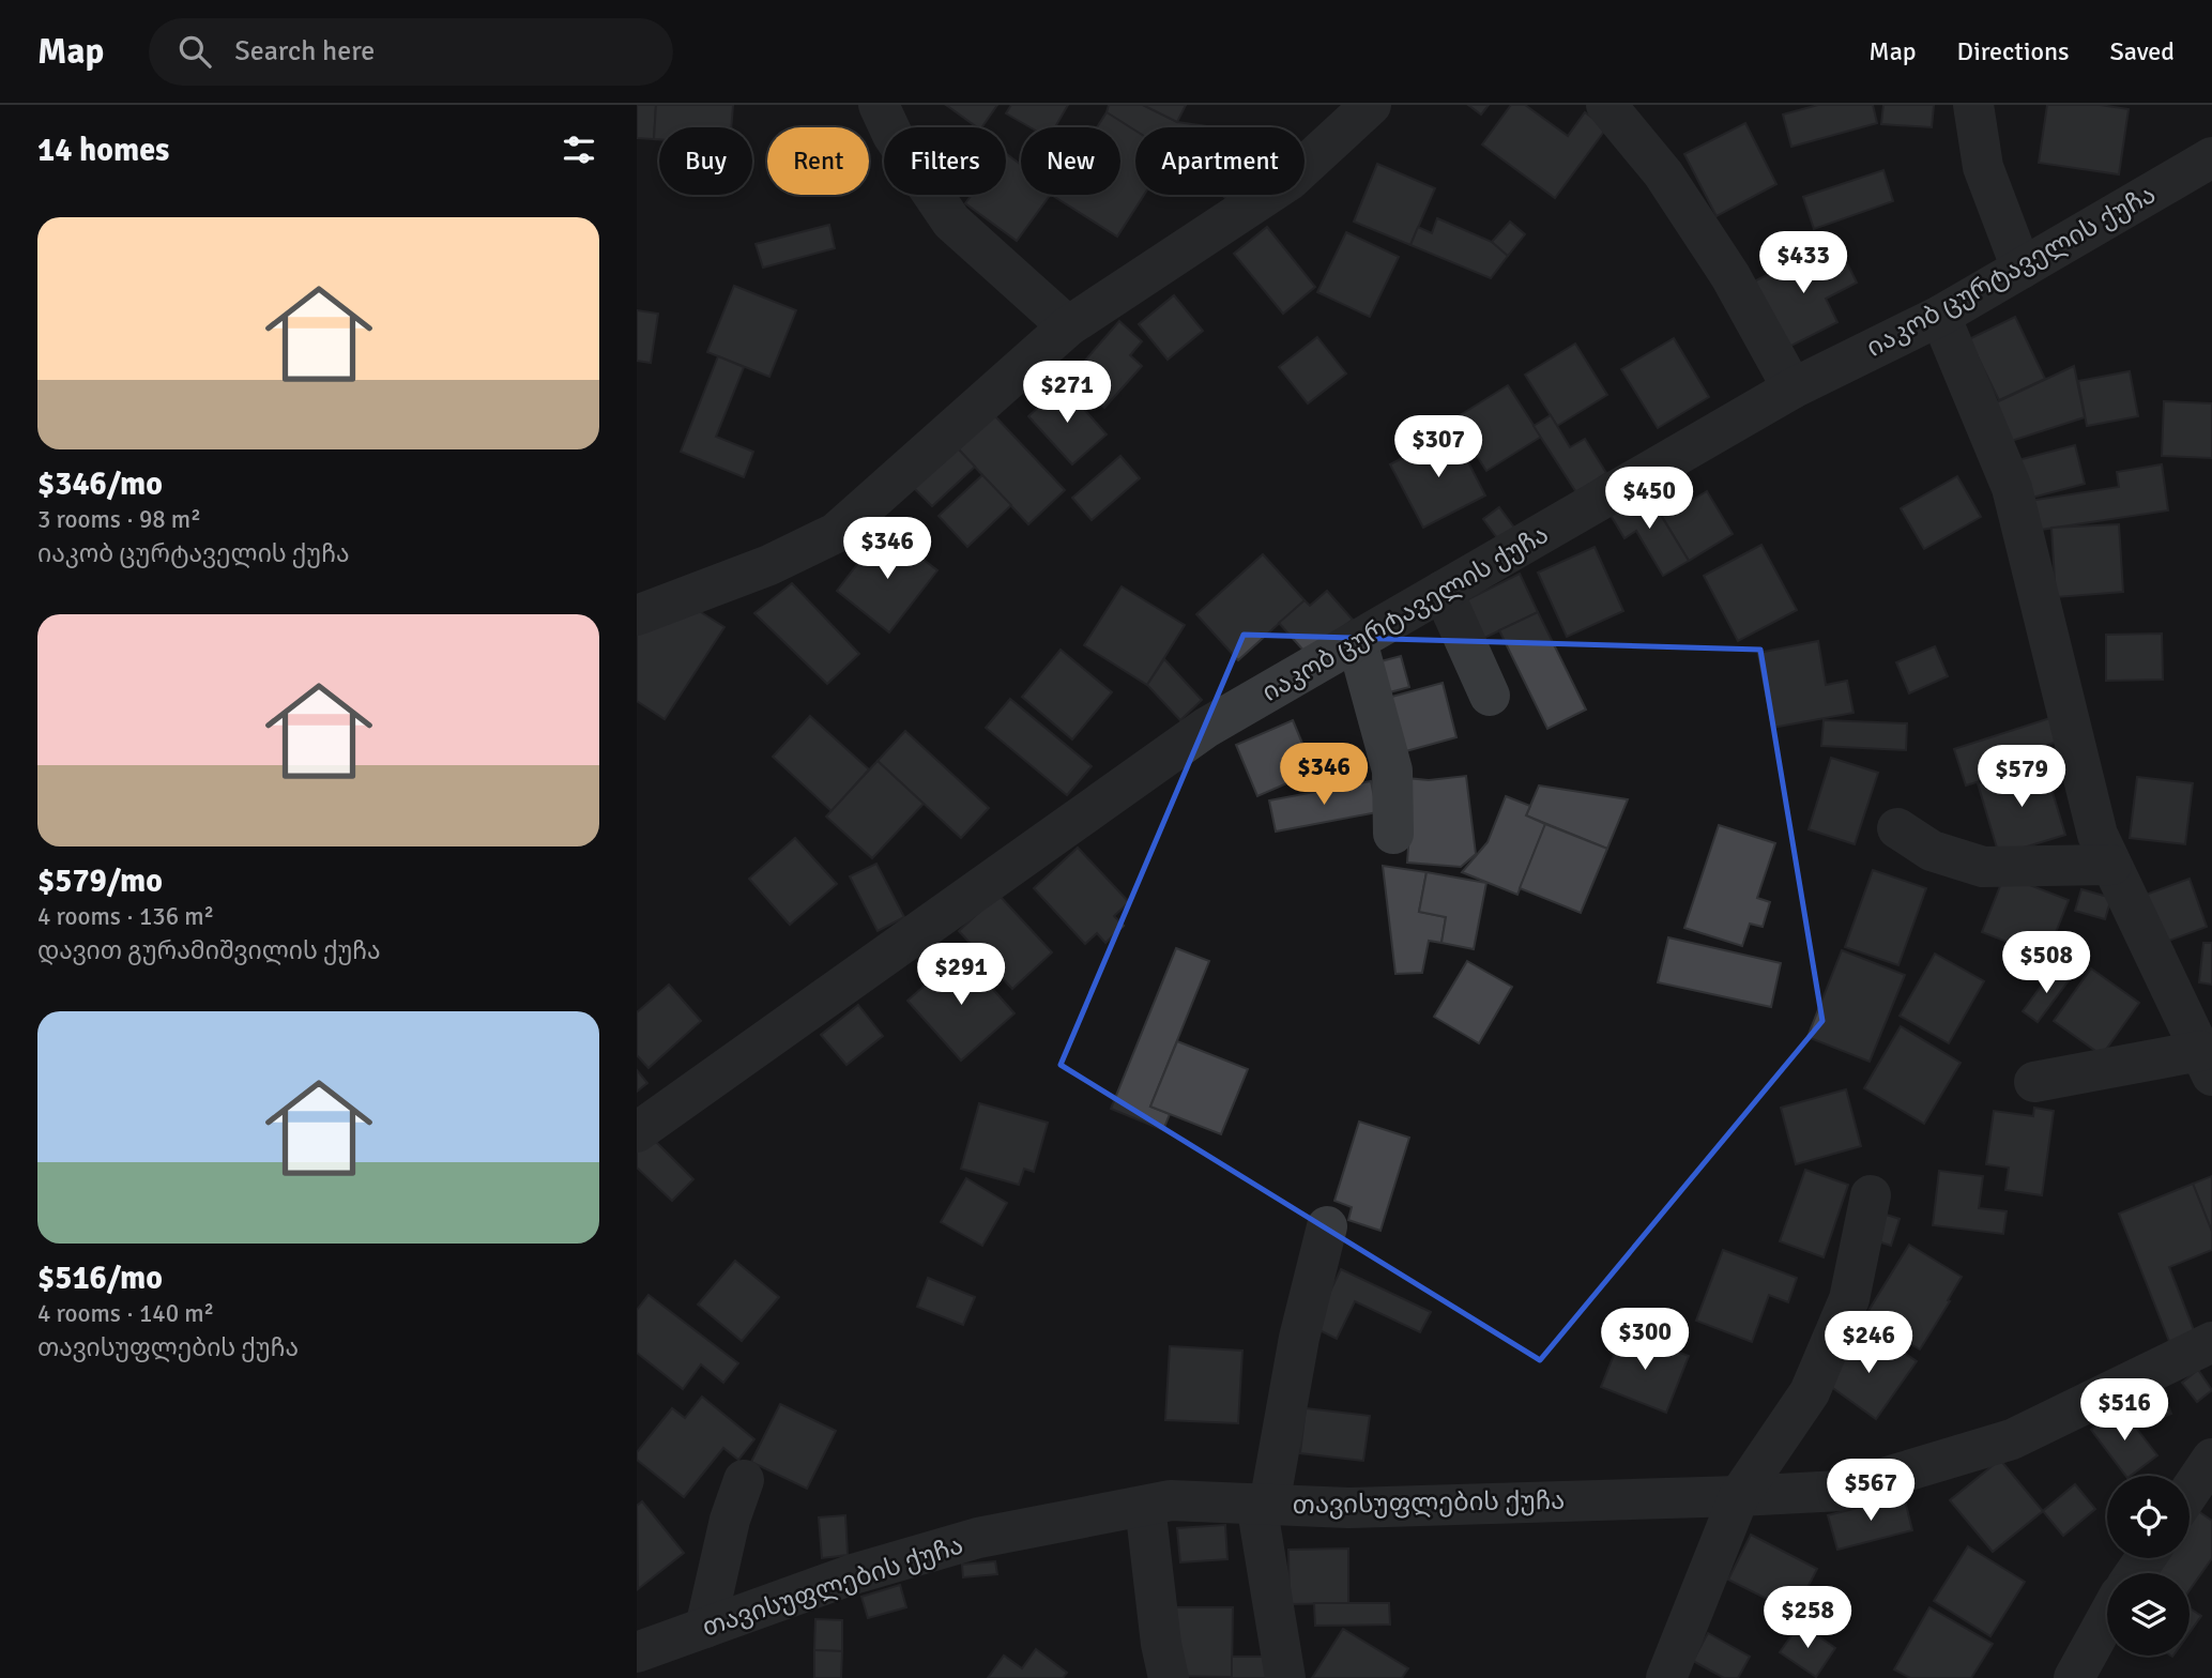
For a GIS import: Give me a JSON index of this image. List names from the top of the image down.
{
  "streets": {
    "street": ["იაკობ ცურტაველის ქუჩა", "თავისუფლების ქუჩა"]
  },
  "page": {
    "header": "Map",
    "search": "Search here",
    "nav": ["Map", "Directions", "Saved"],
    "heading": "14 homes",
    "chip": [
      "Buy",
      "Rent",
      "Filters",
      "New",
      "Apartment"
    ],
    "list": [
      {
        "name": "$346/mo",
        "note": "3 rooms · 98 m² · იაკობ ცურტაველის ქუჩა"
      },
      {
        "name": "$579/mo",
        "note": "4 rooms · 136 m² · დავით გურამიშვილის ქუჩა"
      },
      {
        "name": "$516/mo",
        "note": "4 rooms · 140 m² · თავისუფლების ქუჩა"
      }
    ],
    "price": [
      "$433",
      "$271",
      "$307",
      "$450",
      "$346",
      "$346",
      "$579",
      "$508",
      "$291",
      "$300",
      "$246",
      "$516",
      "$567",
      "$258"
    ]
  }
}
